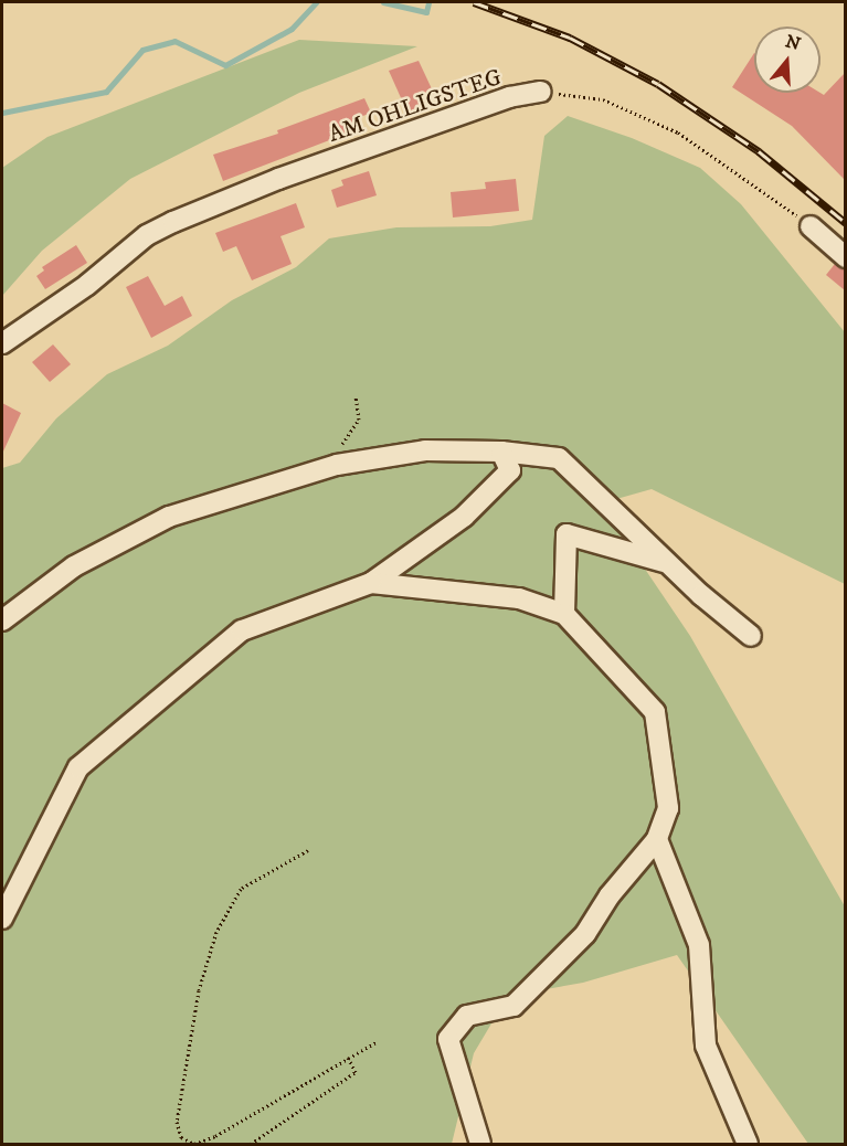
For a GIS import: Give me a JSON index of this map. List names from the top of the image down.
{
  "streets": {
    "street": ["AM OHLIGSTEG"]
  },
  "north": "top"
}
